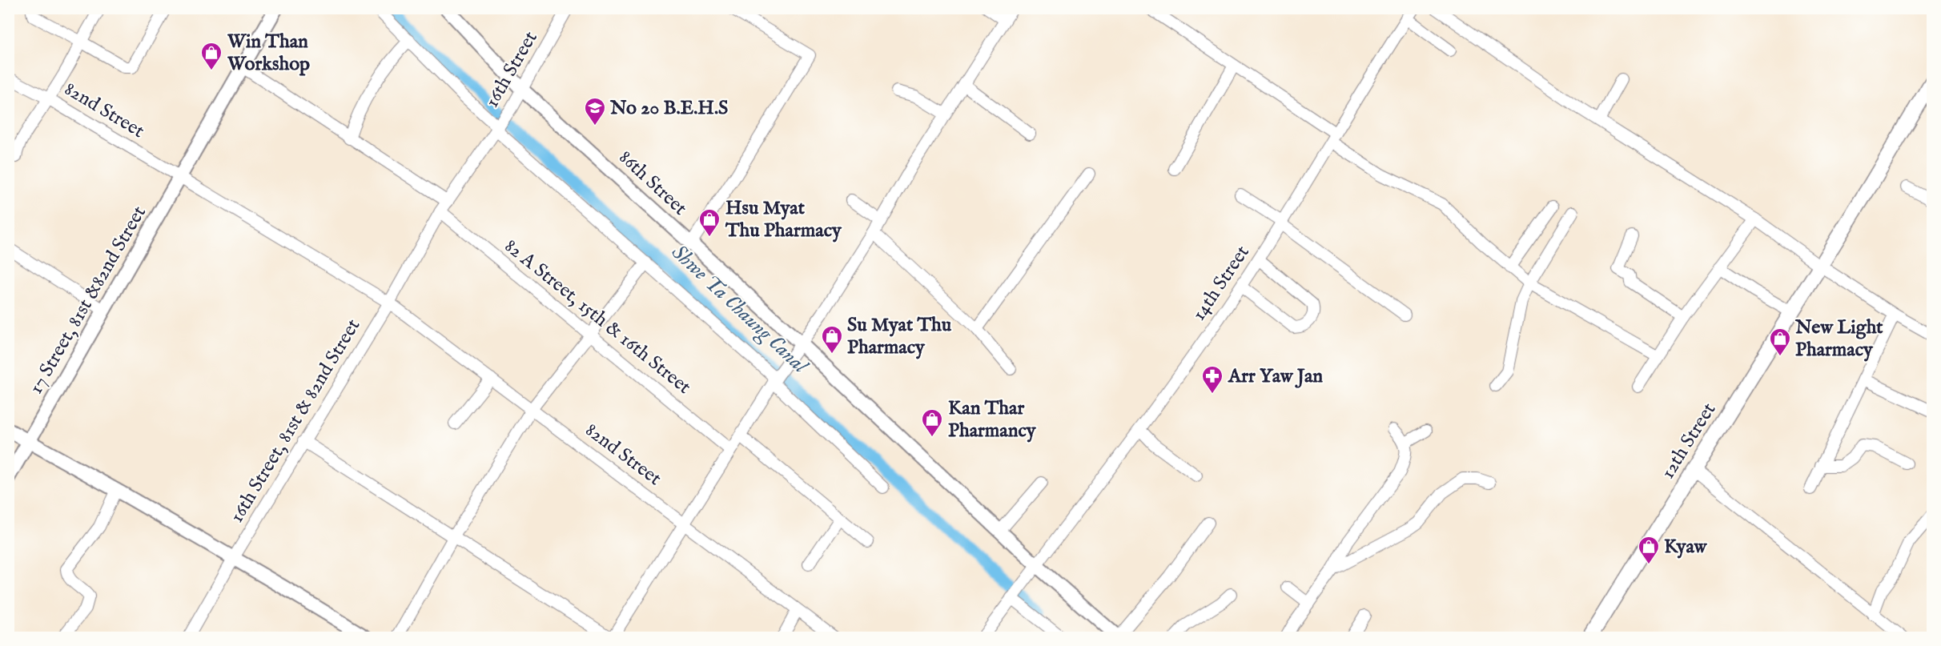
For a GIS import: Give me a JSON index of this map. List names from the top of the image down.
{
  "streets": {
    "main road": ["12th Street"],
    "street": [
      "16th Street",
      "82nd Street",
      "86th Street",
      "14th Street",
      "17 Street, 81st &82nd Street",
      "82 A Street, 15th & 16th Street",
      "16th Street, 81st & 82nd Street"
    ]
  },
  "crossings": [
    ["16th Street", "86th Street"],
    ["16th Street", "82 A Street, 15th & 16th Street"],
    ["16th Street", "16th Street, 81st & 82nd Street"],
    ["82nd Street", "17 Street, 81st &82nd Street"],
    ["82nd Street", "16th Street, 81st & 82nd Street"],
    ["86th Street", "14th Street"],
    ["82 A Street, 15th & 16th Street", "16th Street, 81st & 82nd Street"]
  ],
  "water": ["Shwe Ta Chaung Canal"],
  "places": {
    "shop": [
      "Win Than Workshop",
      "Hsu Myat Thu Pharmacy",
      "Su Myat Thu Pharmacy",
      "New Light Pharmacy",
      "Kan Thar Pharmancy",
      "Kyaw"
    ],
    "school or university": ["No 20 B.E.H.S"],
    "pharmacy": ["Arr Yaw Jan"]
  }
}
